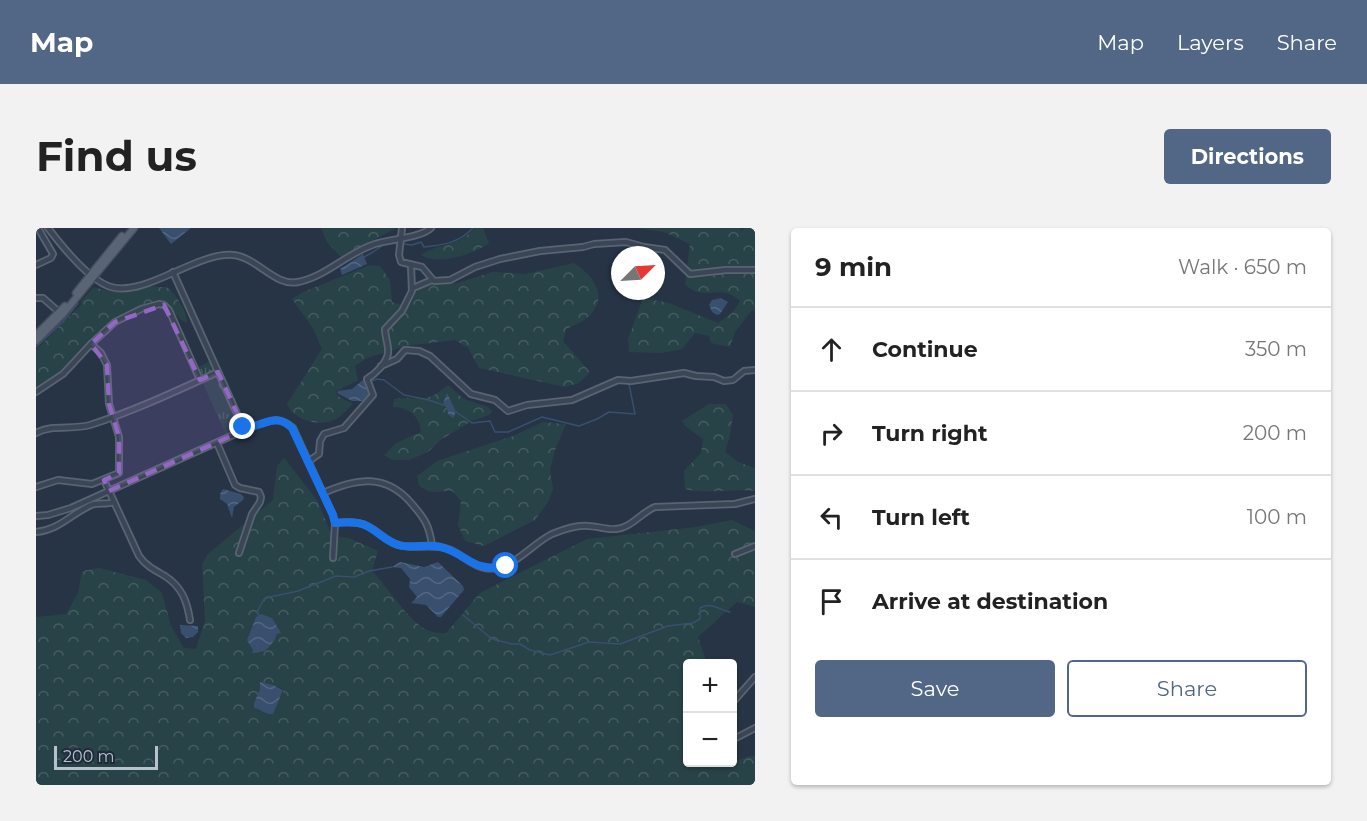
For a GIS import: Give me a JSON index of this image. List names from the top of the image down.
{
  "scale_bar": "200 m",
  "north": "top right",
  "page": {
    "header": "Map",
    "nav": ["Map", "Layers", "Share"],
    "buttons": [
      "Directions",
      ["Save", "Share"]
    ],
    "title": "Find us",
    "heading": ["9 min", "Walk · 650 m"],
    "list": [
      ["Continue", "350 m"],
      ["Turn right", "200 m"],
      ["Turn left", "100 m"],
      "Arrive at destination"
    ],
    "map_buttons": ["+", "−"],
    "scale": "200 m"
  }
}
